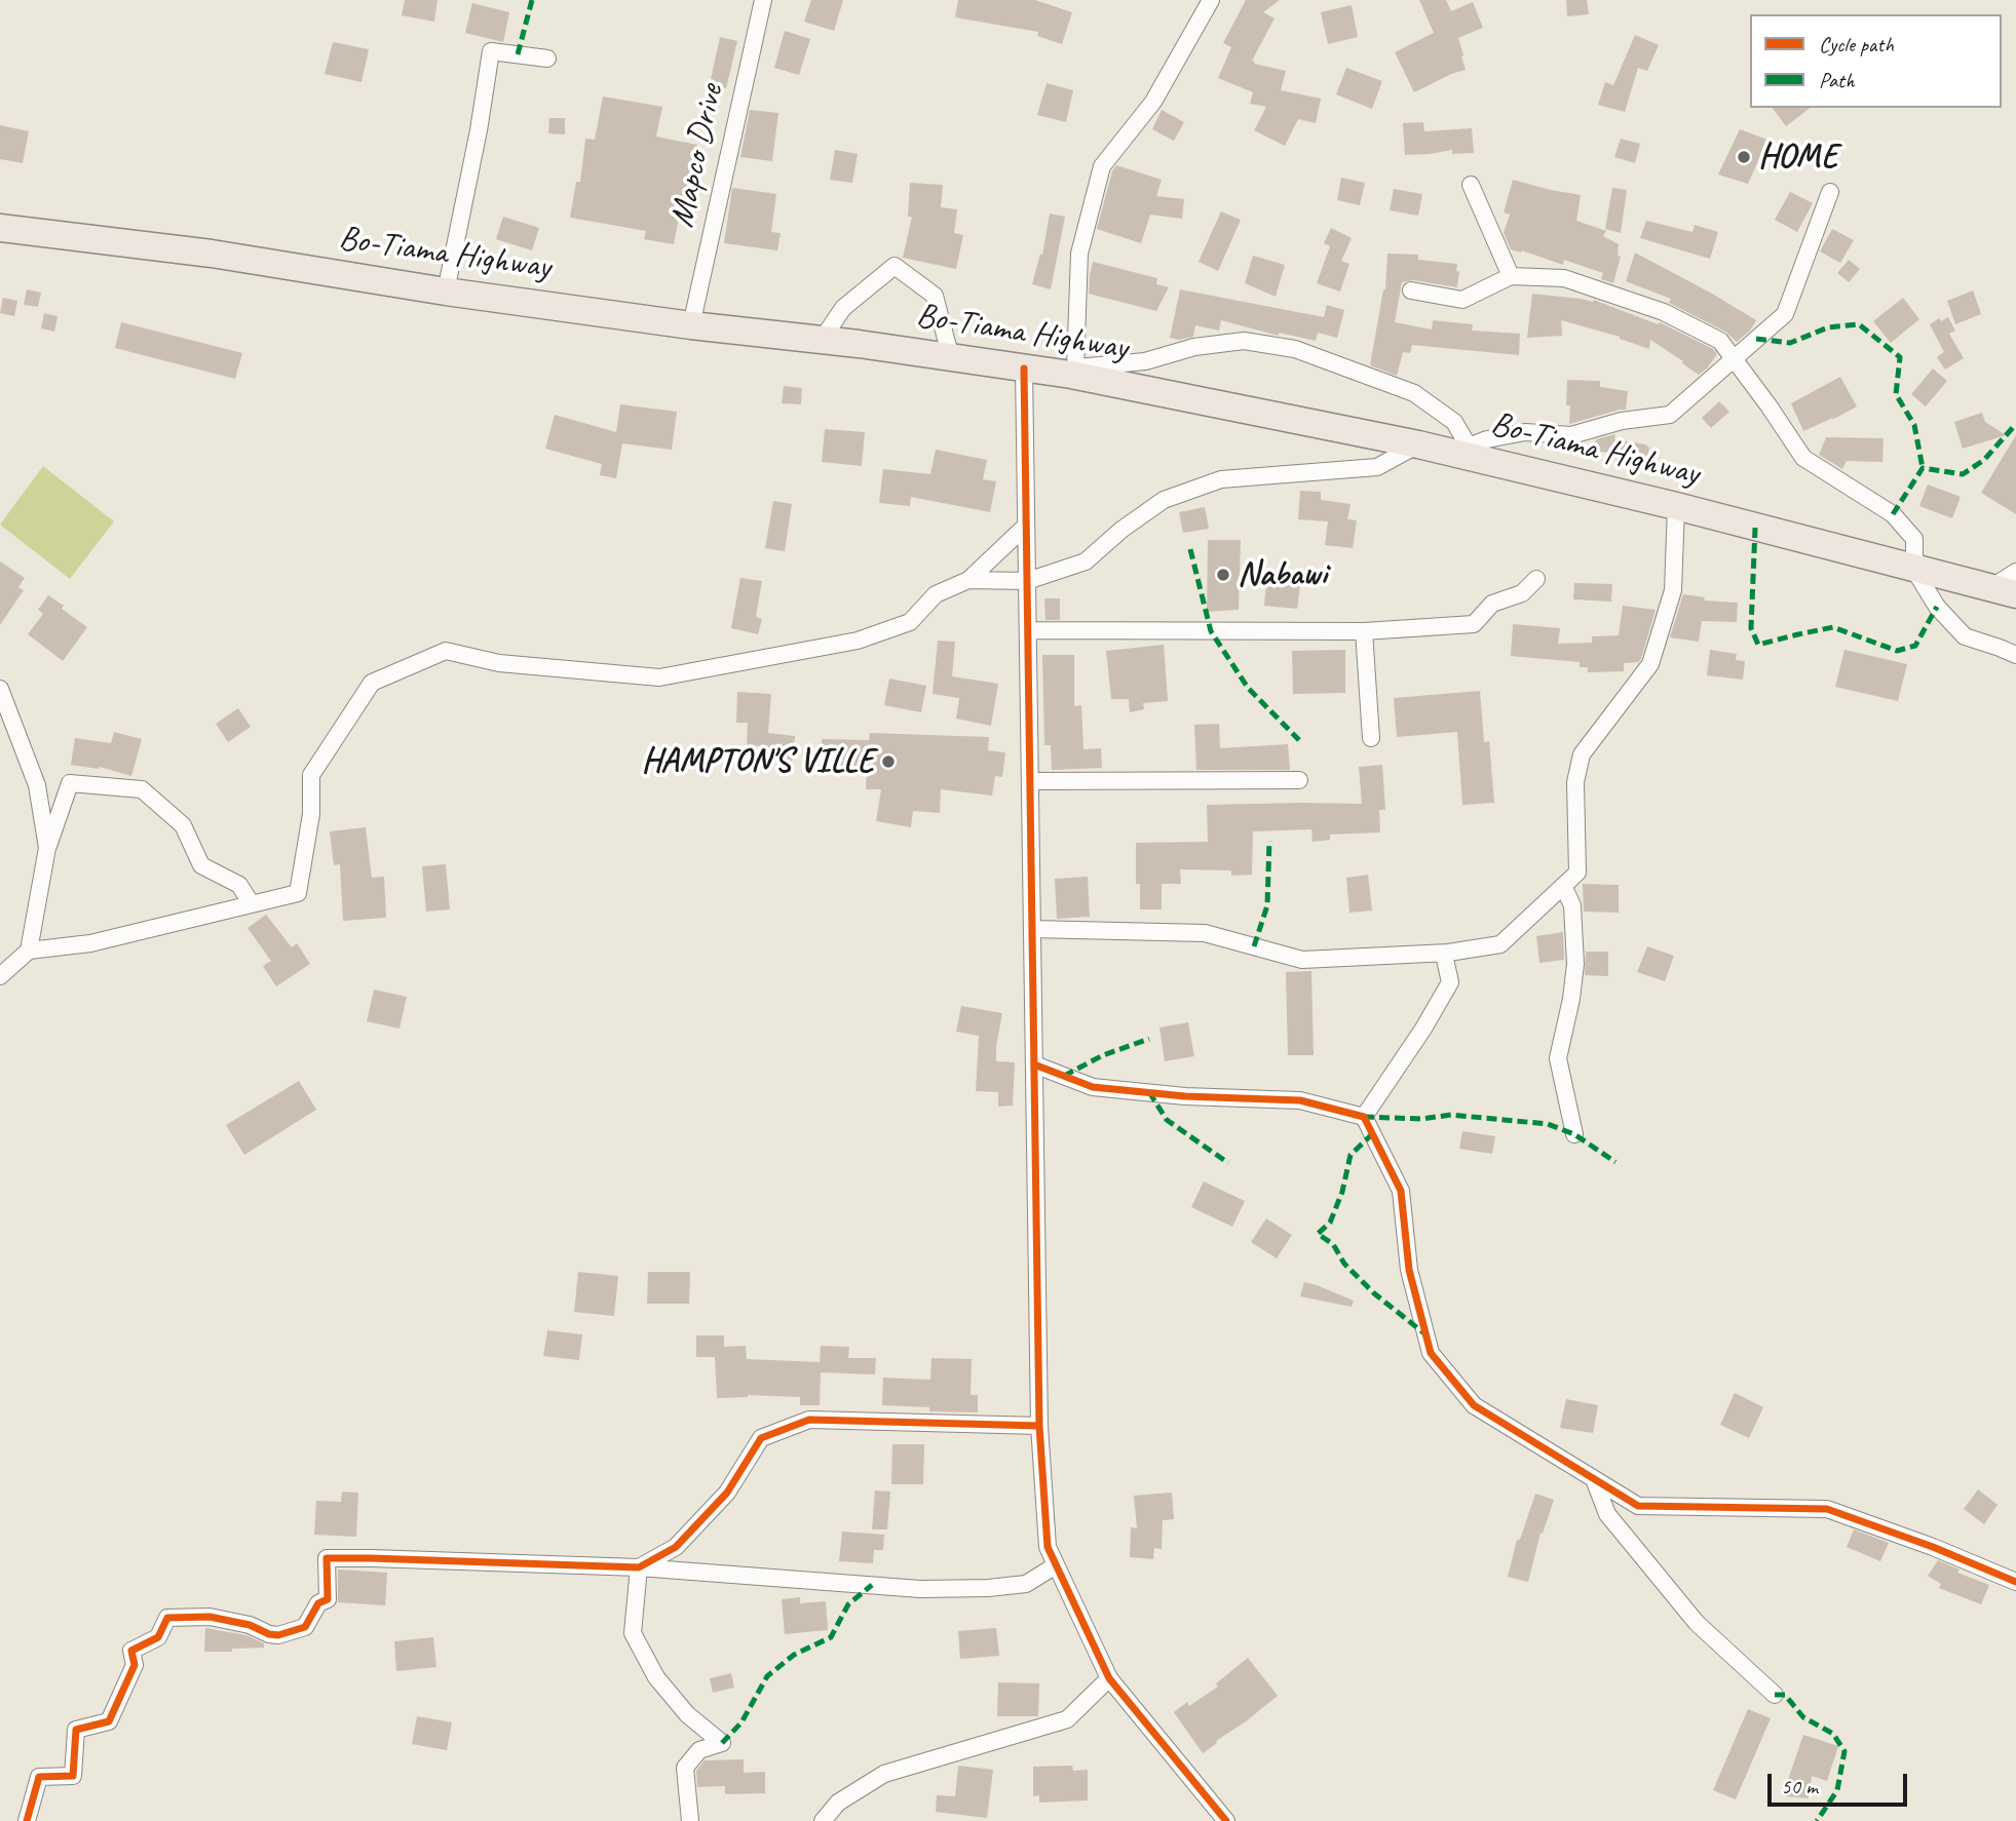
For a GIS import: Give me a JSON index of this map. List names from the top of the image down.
{
  "streets": {
    "highway": ["Bo-Tiama Highway"],
    "street": ["Mapco Drive"]
  },
  "crossings": [
    ["Mapco Drive", "Bo-Tiama Highway"]
  ],
  "places": ["HOME", "Nabawi", "HAMPTON'S VILLE"],
  "legend": ["Cycle path", "Path"],
  "scale_bar": "50 m"
}
